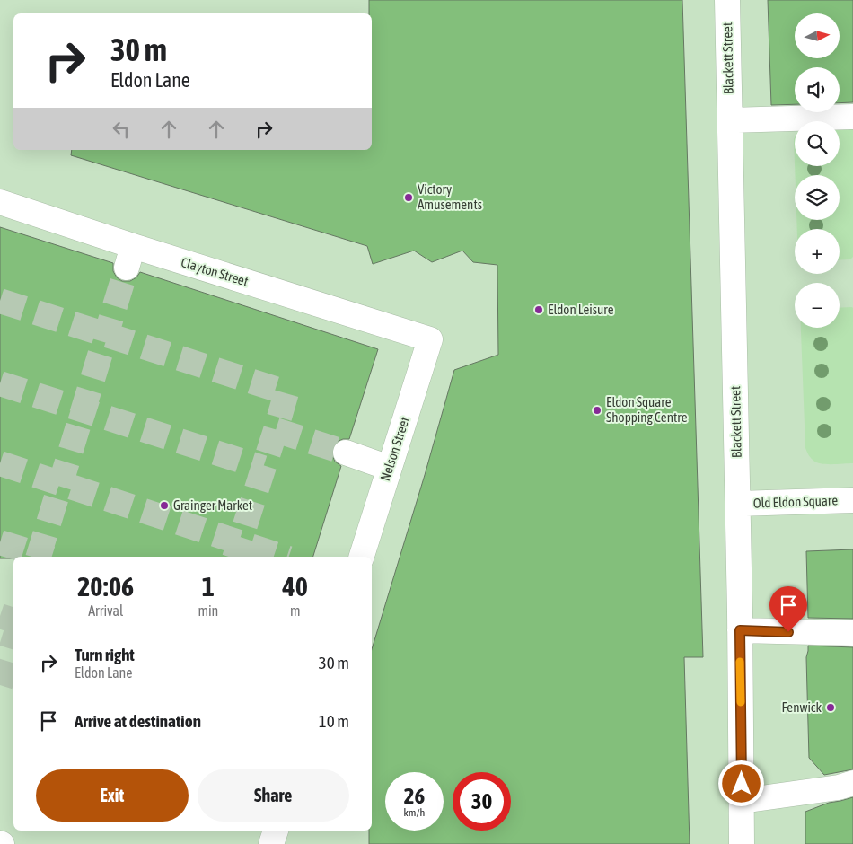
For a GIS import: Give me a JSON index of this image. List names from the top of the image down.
{
  "streets": {
    "street": [
      "Blackett Street",
      "Clayton Street",
      "Nelson Street",
      "Old Eldon Square"
    ]
  },
  "crossings": [
    ["Blackett Street", "Old Eldon Square"],
    ["Clayton Street", "Nelson Street"]
  ],
  "places": [
    "Victory Amusements",
    "Eldon Leisure",
    "Eldon Square Shopping Centre",
    "Grainger Market",
    "Fenwick"
  ],
  "north": "right",
  "page": {
    "map_buttons": ["+", "−"],
    "turn": ["30 m", "Eldon Lane"],
    "eta": [
      "20:06",
      "Arrival",
      "1",
      "min",
      "40",
      "m"
    ],
    "list": [
      {
        "name": "Turn right",
        "note": "Eldon Lane",
        "value": "30 m"
      },
      {
        "name": "Arrive at destination",
        "value": "10 m"
      }
    ],
    "buttons": ["Exit", "Share"],
    "speed": "26 km/h",
    "limit": "30"
  }
}
